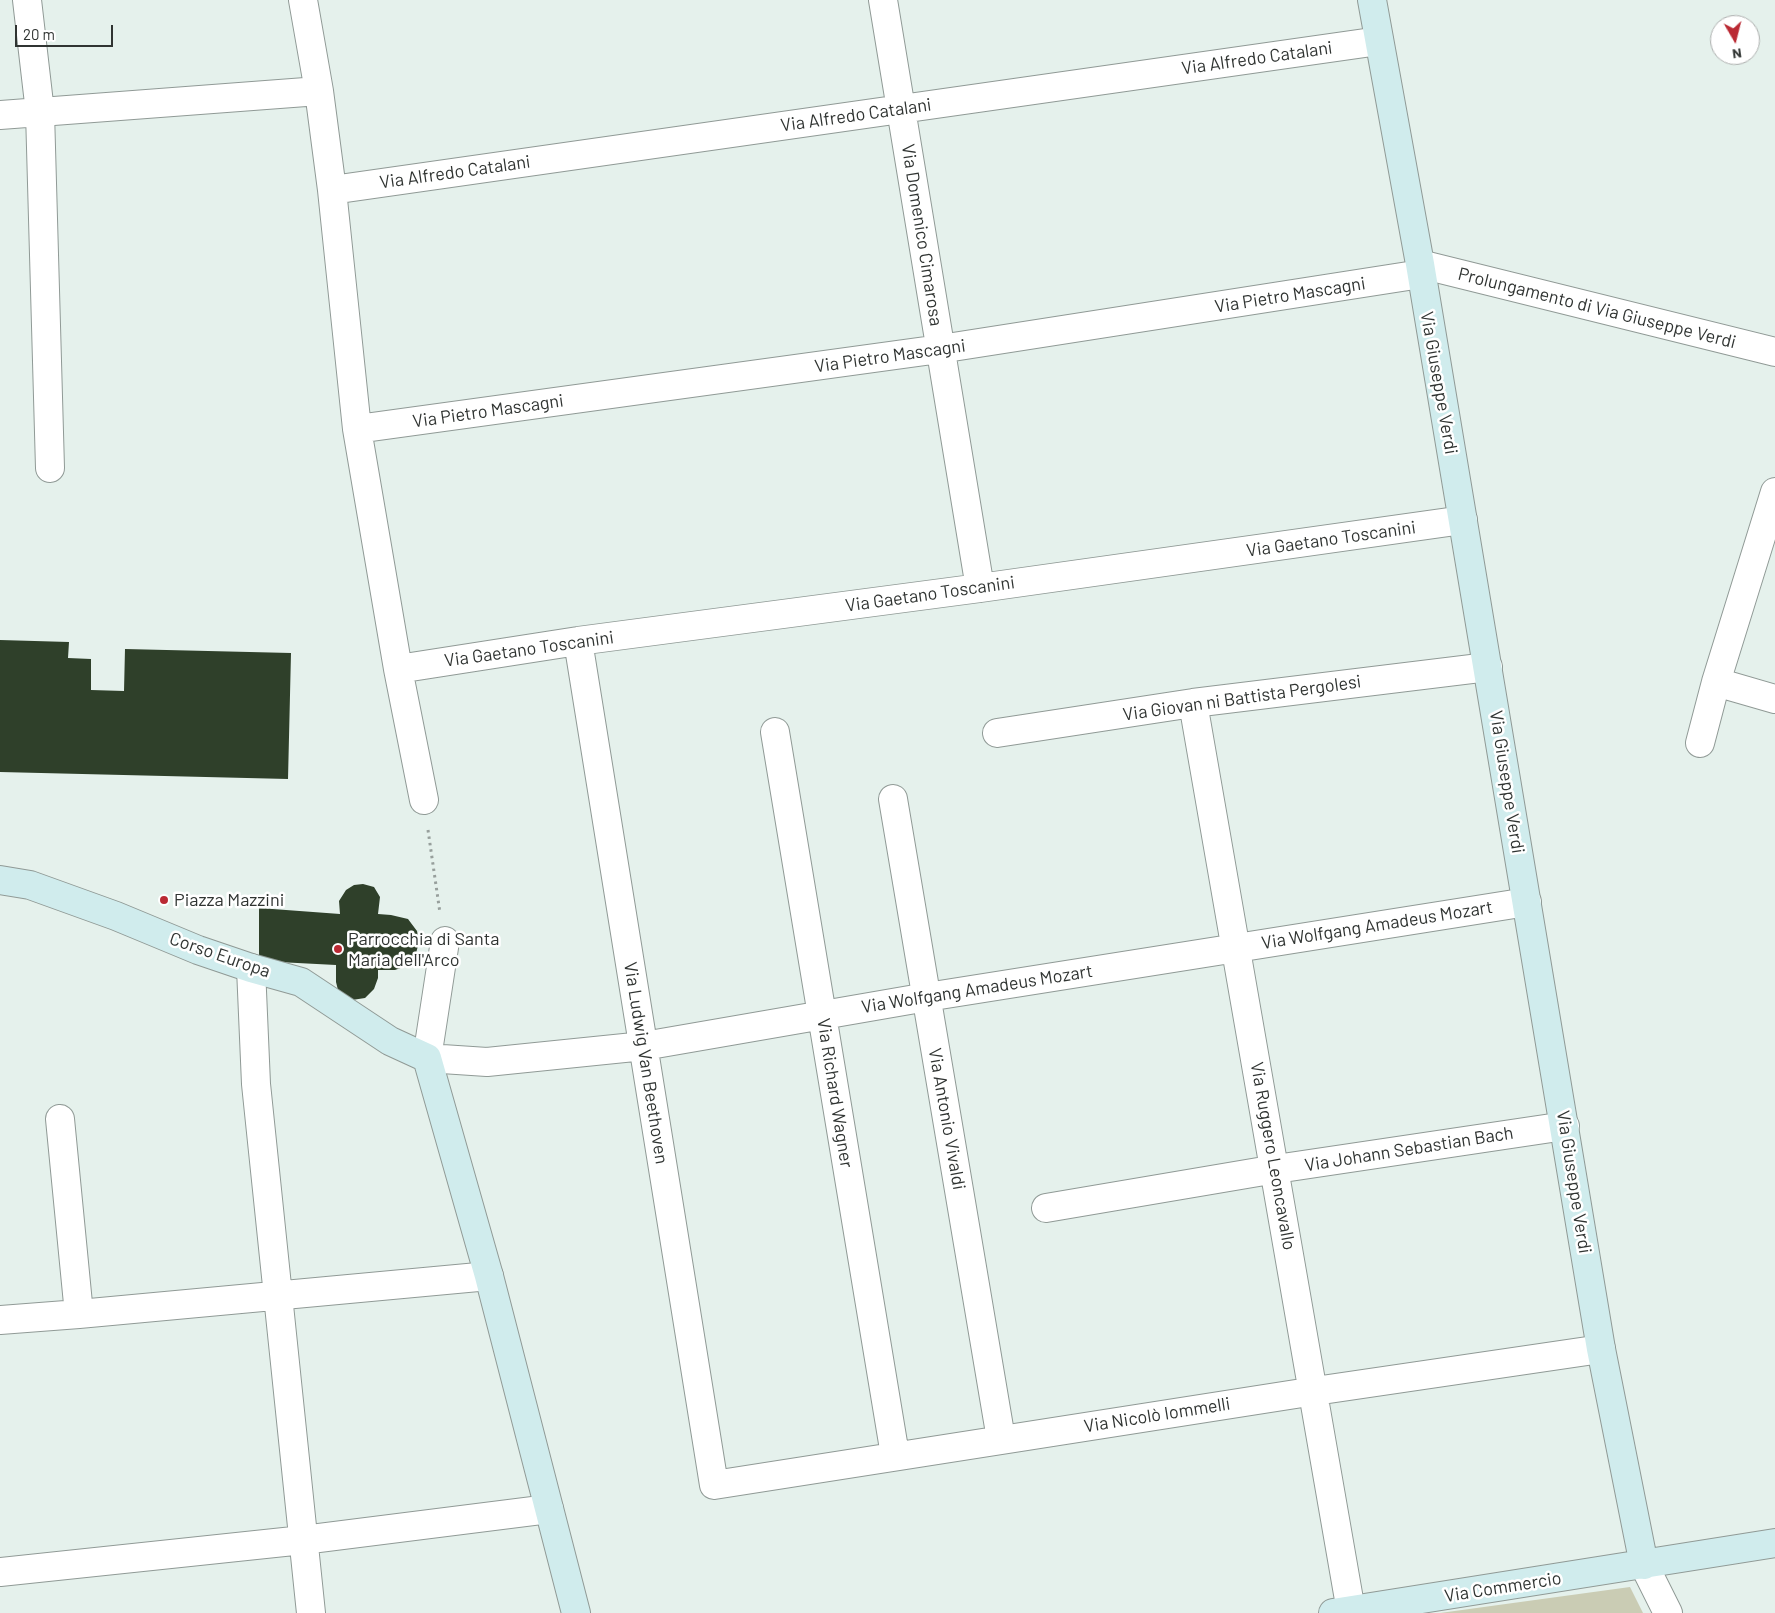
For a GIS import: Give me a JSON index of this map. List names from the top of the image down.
{
  "streets": {
    "street": [
      "Via Alfredo Catalani",
      "Via Domenico Cimarosa",
      "Via Pietro Mascagni",
      "Prolungamento di Via Giuseppe Verdi",
      "Via Giuseppe Verdi",
      "Via Gaetano Toscanini",
      "Via Giovan ni Battista Pergolesi",
      "Via Wolfgang Amadeus Mozart",
      "Corso Europa",
      "Via Ludwig Van Beethoven",
      "Via Richard Wagner",
      "Via Antonio Vivaldi",
      "Via Johann Sebastian Bach",
      "Via Ruggero Leoncavallo",
      "Via Nicolò Iommelli",
      "Via Commercio"
    ]
  },
  "crossings": [
    ["Via Alfredo Catalani", "Via Domenico Cimarosa"],
    ["Via Alfredo Catalani", "Via Giuseppe Verdi"],
    ["Via Domenico Cimarosa", "Via Pietro Mascagni"],
    ["Via Domenico Cimarosa", "Via Gaetano Toscanini"],
    ["Via Pietro Mascagni", "Prolungamento di Via Giuseppe Verdi"],
    ["Via Pietro Mascagni", "Via Giuseppe Verdi"],
    ["Prolungamento di Via Giuseppe Verdi", "Via Giuseppe Verdi"],
    ["Via Giuseppe Verdi", "Via Gaetano Toscanini"],
    ["Via Giuseppe Verdi", "Via Giovan ni Battista Pergolesi"],
    ["Via Giuseppe Verdi", "Via Wolfgang Amadeus Mozart"],
    ["Via Giuseppe Verdi", "Via Johann Sebastian Bach"],
    ["Via Giuseppe Verdi", "Via Nicolò Iommelli"],
    ["Via Giuseppe Verdi", "Via Commercio"],
    ["Via Gaetano Toscanini", "Via Ludwig Van Beethoven"],
    ["Via Giovan ni Battista Pergolesi", "Via Ruggero Leoncavallo"],
    ["Via Wolfgang Amadeus Mozart", "Corso Europa"],
    ["Via Wolfgang Amadeus Mozart", "Via Ludwig Van Beethoven"],
    ["Via Wolfgang Amadeus Mozart", "Via Richard Wagner"],
    ["Via Wolfgang Amadeus Mozart", "Via Antonio Vivaldi"],
    ["Via Wolfgang Amadeus Mozart", "Via Ruggero Leoncavallo"],
    ["Via Ludwig Van Beethoven", "Via Nicolò Iommelli"],
    ["Via Richard Wagner", "Via Nicolò Iommelli"],
    ["Via Antonio Vivaldi", "Via Nicolò Iommelli"],
    ["Via Johann Sebastian Bach", "Via Ruggero Leoncavallo"],
    ["Via Ruggero Leoncavallo", "Via Nicolò Iommelli"],
    ["Via Ruggero Leoncavallo", "Via Commercio"]
  ],
  "places": ["Piazza Mazzini", "Parrocchia di Santa Maria dell'Arco"],
  "scale_bar": "20 m",
  "north": "bottom"
}
